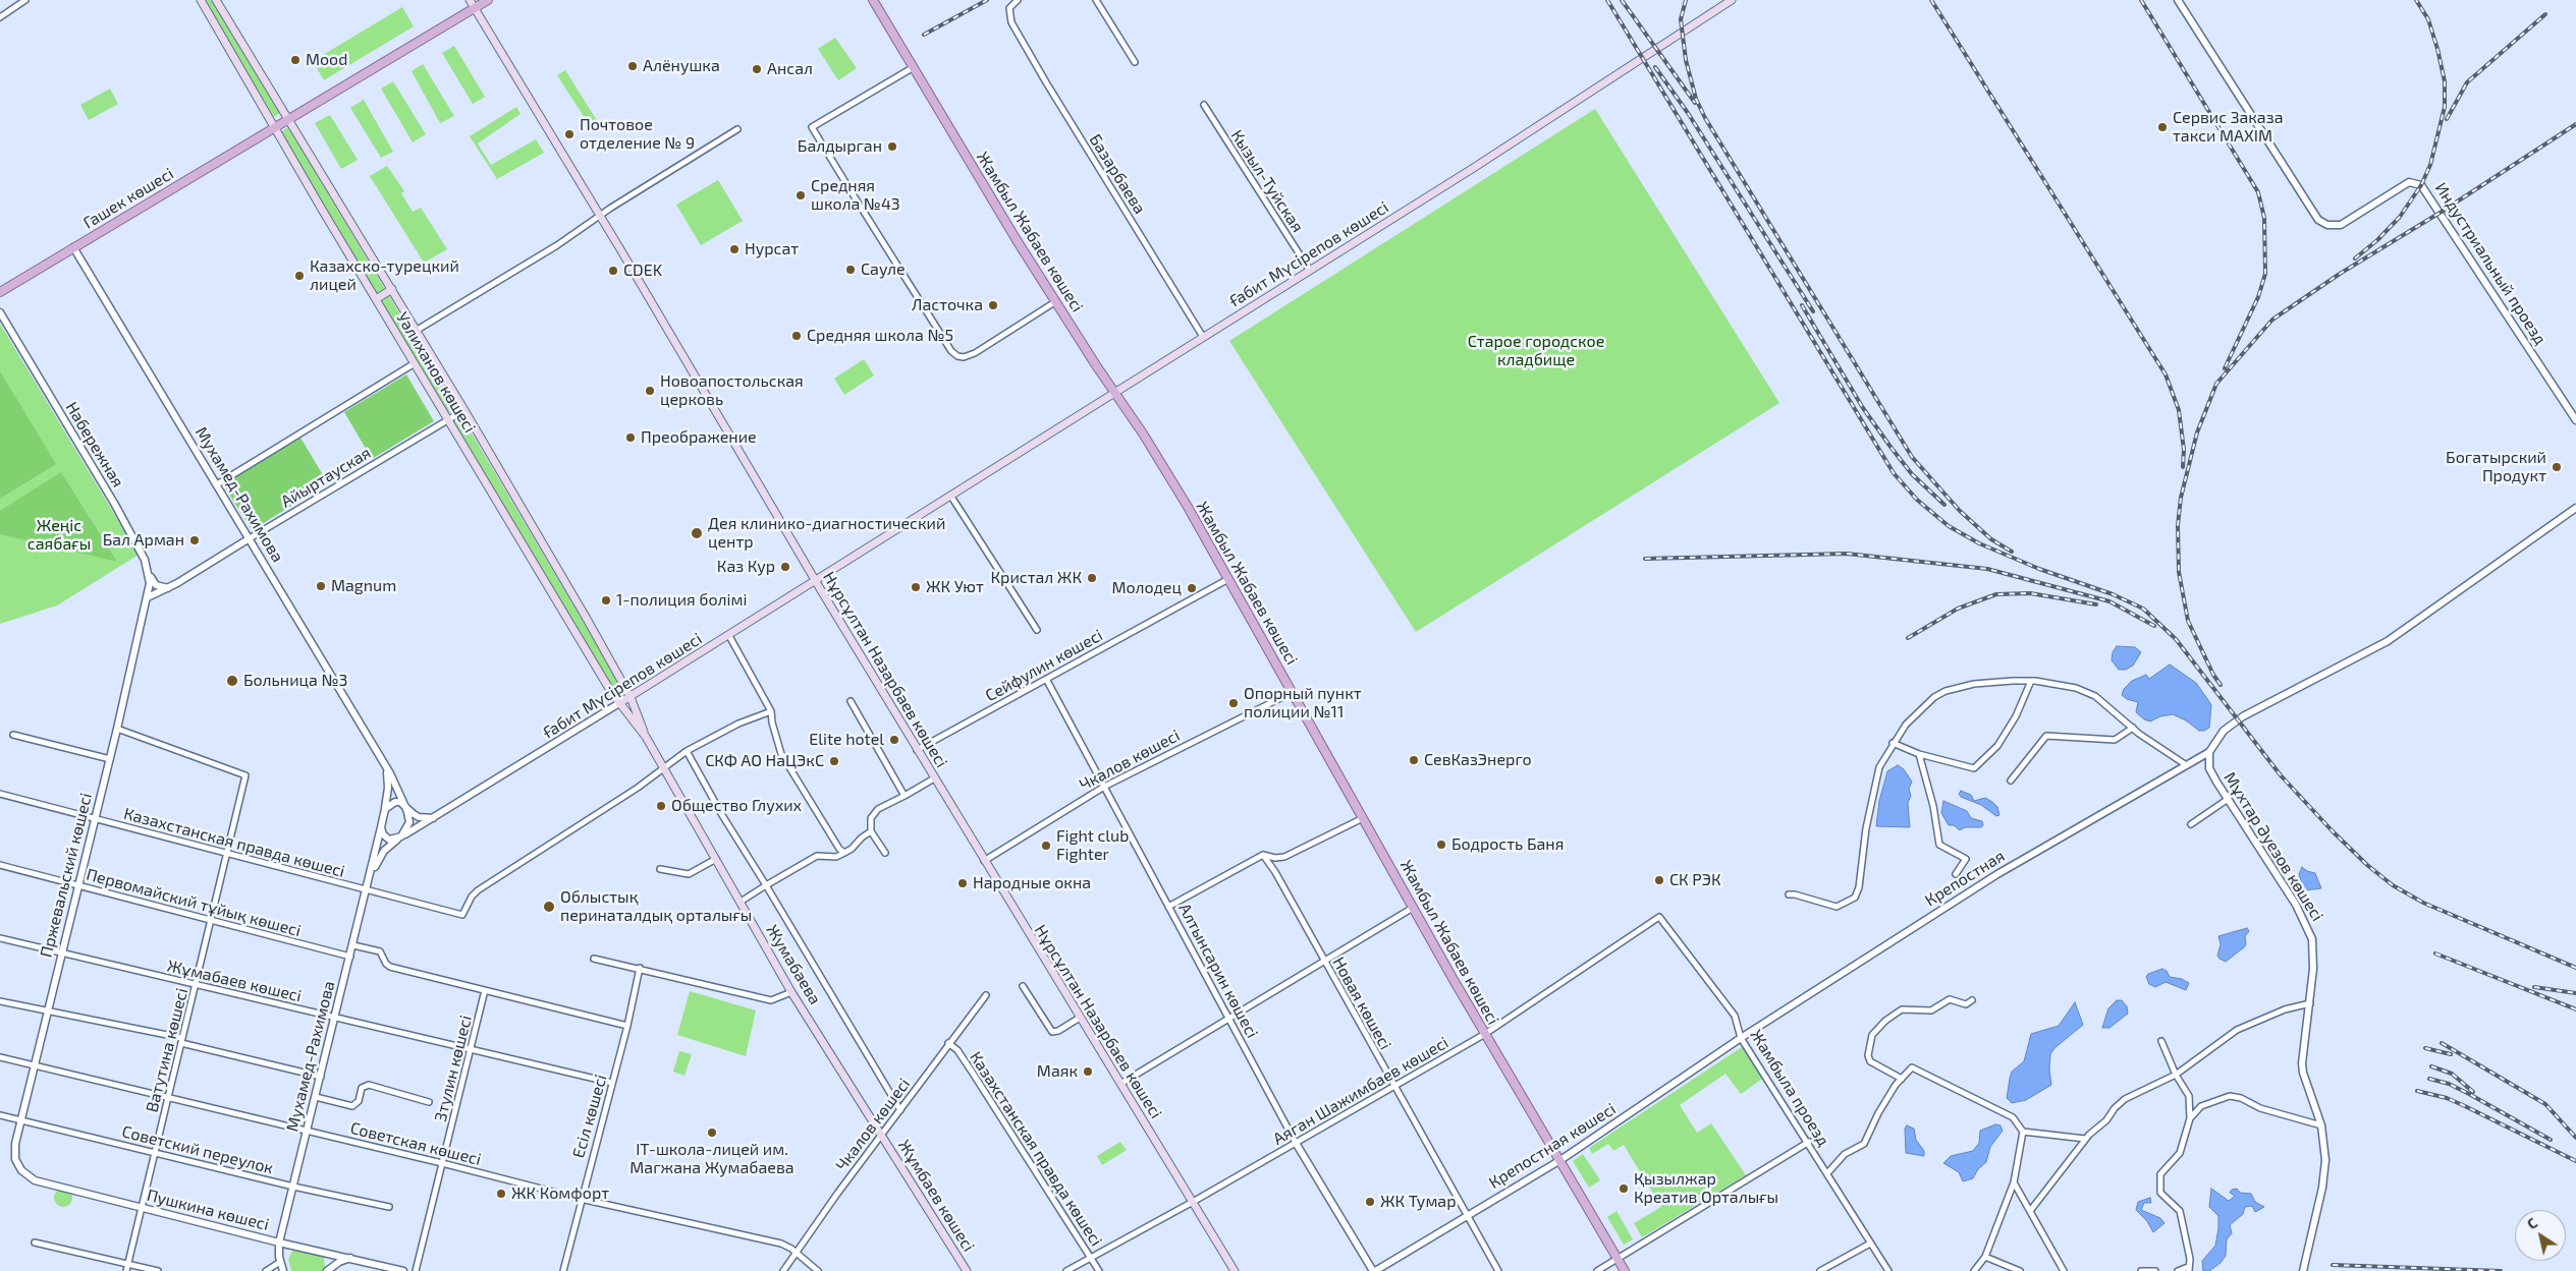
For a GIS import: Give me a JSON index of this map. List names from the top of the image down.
{
  "streets": {
    "main road": [
      "Гашек көшесі",
      "Жамбыл Жабаев көшесі",
      "Ғабит Мүсірепов көшесі",
      "Уәлиханов көшесі",
      "Нұрсұлтан Назарбаев көшесі",
      "Жумабаева",
      "Жұмбаев көшесі"
    ],
    "street": [
      "Базарбаева",
      "Кызыл-Туйская",
      "Индустриальный проезд",
      "Набережная",
      "Айыртауская",
      "Мухамед-Рахимова",
      "Сейфулин көшесі",
      "Чкалов көшесі",
      "Казахстанская правда көшесі",
      "Мұхтар Әуезов көшесі",
      "Пржевальский көшесі",
      "Крепостная",
      "Первомайский тұйық көшесі",
      "Алтынсарин көшесі",
      "Жұмабаев көшесі",
      "Новая көшесі",
      "Ватутина көшесі",
      "Зтулин көшесі",
      "Жамбыла проезд",
      "Аяган Шажимбаев көшесі",
      "Есіл көшесі",
      "Советская көшесі",
      "Крепостная көшесі",
      "Советский переулок",
      "Пушкина көшесі"
    ]
  },
  "crossings": [
    ["Базарбаева", "Ғабит Мүсірепов көшесі"],
    ["Кызыл-Туйская", "Ғабит Мүсірепов көшесі"],
    ["Гашек көшесі", "Уәлиханов көшесі"],
    ["Гашек көшесі", "Мухамед-Рахимова"],
    ["Гашек көшесі", "Нұрсұлтан Назарбаев көшесі"],
    ["Жамбыл Жабаев көшесі", "Ғабит Мүсірепов көшесі"],
    ["Жамбыл Жабаев көшесі", "Сейфулин көшесі"],
    ["Жамбыл Жабаев көшесі", "Чкалов көшесі"],
    ["Жамбыл Жабаев көшесі", "Аяган Шажимбаев көшесі"],
    ["Жамбыл Жабаев көшесі", "Крепостная көшесі"],
    ["Ғабит Мүсірепов көшесі", "Уәлиханов көшесі"],
    ["Ғабит Мүсірепов көшесі", "Мухамед-Рахимова"],
    ["Ғабит Мүсірепов көшесі", "Нұрсұлтан Назарбаев көшесі"],
    ["Ғабит Мүсірепов көшесі", "Жумабаева"],
    ["Уәлиханов көшесі", "Айыртауская"],
    ["Уәлиханов көшесі", "Жумабаева"],
    ["Набережная", "Айыртауская"],
    ["Набережная", "Пржевальский көшесі"],
    ["Айыртауская", "Мухамед-Рахимова"],
    ["Айыртауская", "Пржевальский көшесі"],
    ["Мухамед-Рахимова", "Казахстанская правда көшесі"],
    ["Мухамед-Рахимова", "Первомайский тұйық көшесі"],
    ["Мухамед-Рахимова", "Жұмабаев көшесі"],
    ["Мухамед-Рахимова", "Советская көшесі"],
    ["Мухамед-Рахимова", "Советский переулок"],
    ["Мухамед-Рахимова", "Пушкина көшесі"],
    ["Сейфулин көшесі", "Нұрсұлтан Назарбаев көшесі"],
    ["Сейфулин көшесі", "Алтынсарин көшесі"],
    ["Нұрсұлтан Назарбаев көшесі", "Чкалов көшесі"],
    ["Нұрсұлтан Назарбаев көшесі", "Аяган Шажимбаев көшесі"],
    ["Чкалов көшесі", "Казахстанская правда көшесі"],
    ["Чкалов көшесі", "Жумабаева"],
    ["Чкалов көшесі", "Алтынсарин көшесі"],
    ["Чкалов көшесі", "Советская көшесі"],
    ["Чкалов көшесі", "Жұмбаев көшесі"],
    ["Казахстанская правда көшесі", "Пржевальский көшесі"],
    ["Казахстанская правда көшесі", "Жумабаева"],
    ["Казахстанская правда көшесі", "Ватутина көшесі"],
    ["Казахстанская правда көшесі", "Аяган Шажимбаев көшесі"],
    ["Мұхтар Әуезов көшесі", "Крепостная"],
    ["Пржевальский көшесі", "Первомайский тұйық көшесі"],
    ["Пржевальский көшесі", "Жұмабаев көшесі"],
    ["Пржевальский көшесі", "Ватутина көшесі"],
    ["Пржевальский көшесі", "Советская көшесі"],
    ["Пржевальский көшесі", "Советский переулок"],
    ["Пржевальский көшесі", "Пушкина көшесі"],
    ["Крепостная", "Жамбыла проезд"],
    ["Крепостная", "Крепостная көшесі"],
    ["Первомайский тұйық көшесі", "Ватутина көшесі"],
    ["Жумабаева", "Жұмбаев көшесі"],
    ["Алтынсарин көшесі", "Аяган Шажимбаев көшесі"],
    ["Алтынсарин көшесі", "Крепостная көшесі"],
    ["Жұмабаев көшесі", "Ватутина көшесі"],
    ["Жұмабаев көшесі", "Зтулин көшесі"],
    ["Жұмабаев көшесі", "Есіл көшесі"],
    ["Новая көшесі", "Аяган Шажимбаев көшесі"],
    ["Новая көшесі", "Крепостная көшесі"],
    ["Ватутина көшесі", "Советская көшесі"],
    ["Ватутина көшесі", "Советский переулок"],
    ["Ватутина көшесі", "Пушкина көшесі"],
    ["Зтулин көшесі", "Советская көшесі"],
    ["Жамбыла проезд", "Аяган Шажимбаев көшесі"],
    ["Жамбыла проезд", "Крепостная көшесі"],
    ["Есіл көшесі", "Советская көшесі"]
  ],
  "parks": ["Старое городское кладбище", "Жеңіс саябағы"],
  "places": [
    "Mood",
    "Алёнушка",
    "Ансал",
    "Сервис Заказа такси MAXIM",
    "Почтовое отделение № 9",
    "Балдырган",
    "Средняя школа №43",
    "Нурсат",
    "Сауле",
    "CDEK",
    "Казахско-турецкий лицей",
    "Ласточка",
    "Средняя школа №5",
    "Новоапостольская церковь",
    "Преображение",
    "Богатырский Продукт",
    "Дея клинико-диагностический центр",
    "Бал Арман",
    "Каз Кур",
    "Кристал ЖК",
    "Magnum",
    "ЖК Уют",
    "Молодец",
    "1-полиция болiмi",
    "Больница №3",
    "Опорный пункт полиции №11",
    "Elite hotel",
    "СевКазЭнерго",
    "СКФ АО НаЦЭкС",
    "Общество Глухих",
    "Бодрость Баня",
    "Fight club Fighter",
    "СК РЭК",
    "Народные окна",
    "Облыстық перинаталдық орталығы",
    "Маяк",
    "IT-школа-лицей им. Магжана Жумабаева",
    "Қызылжар Креатив Орталығы",
    "ЖК Комфорт",
    "ЖК Тумар"
  ],
  "north": "top left"
}
